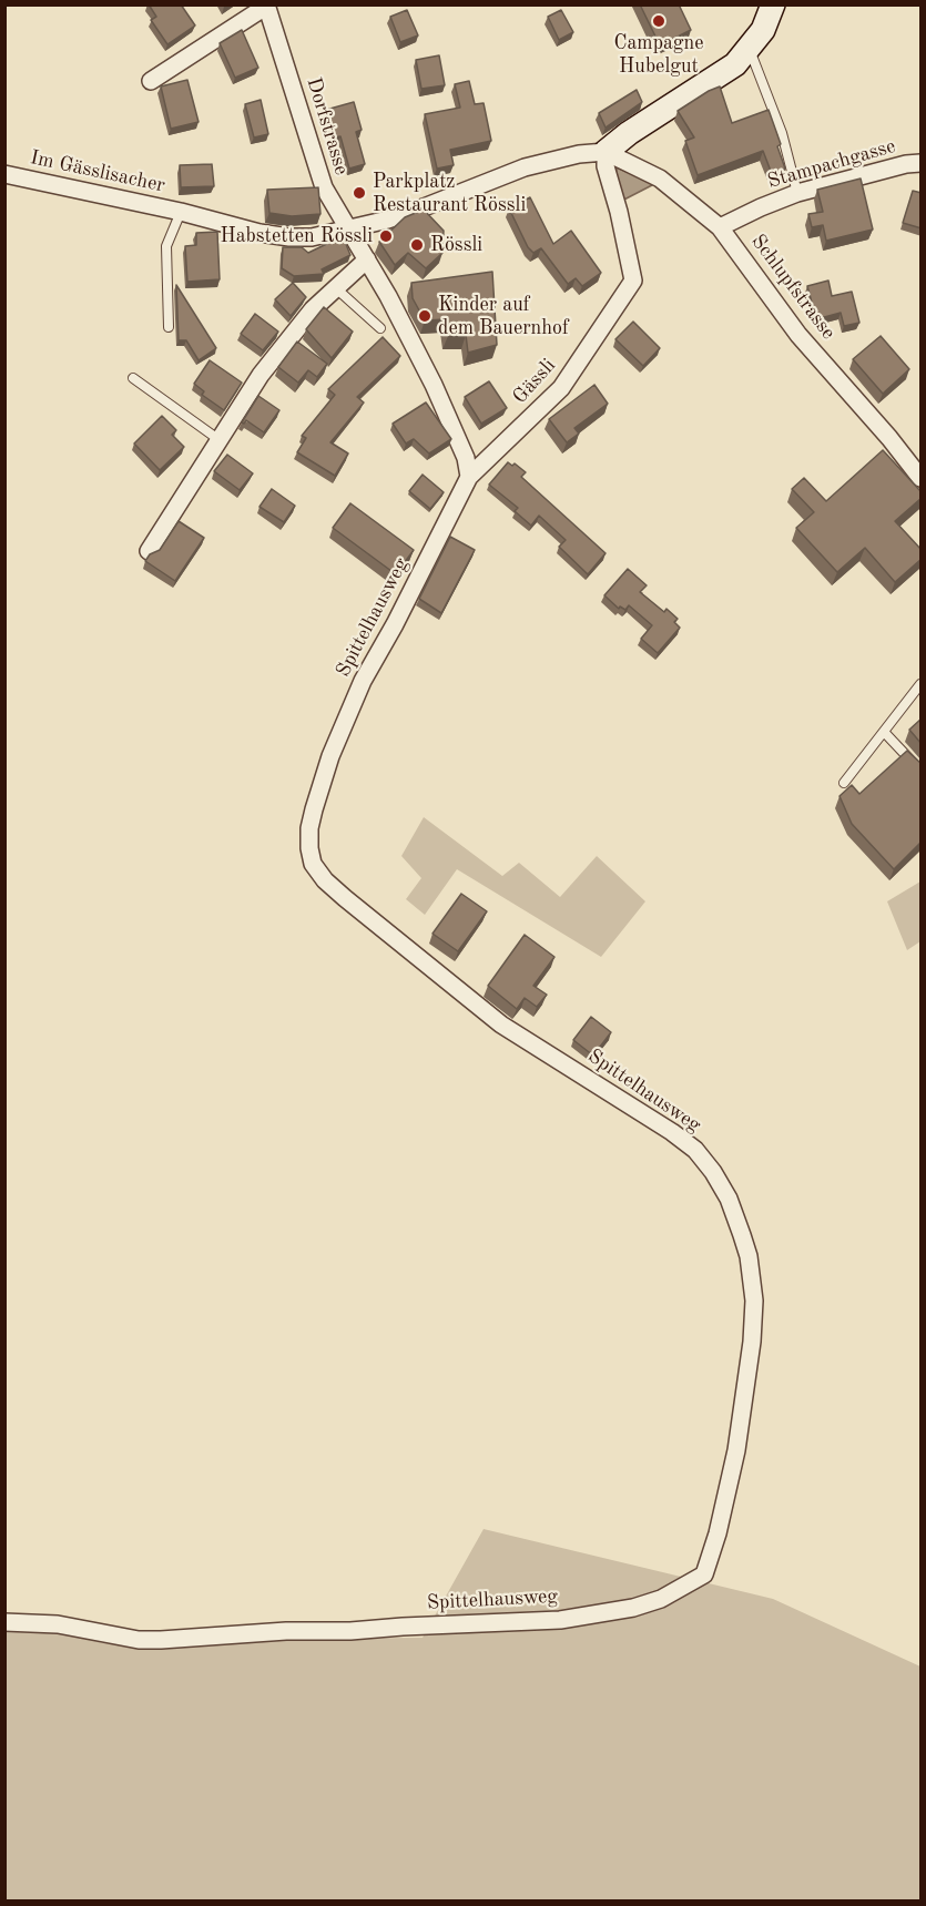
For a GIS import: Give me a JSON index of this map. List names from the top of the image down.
{
  "streets": {
    "street": [
      "Dorfstrasse",
      "Stampachgasse",
      "Im Gässlisacher",
      "Schlupfstrasse",
      "Gässli",
      "Spittelhausweg"
    ]
  },
  "crossings": [
    ["Dorfstrasse", "Im Gässlisacher"],
    ["Stampachgasse", "Schlupfstrasse"],
    ["Schlupfstrasse", "Gässli"],
    ["Gässli", "Spittelhausweg"]
  ],
  "places": [
    "Campagne Hubelgut",
    "Parkplatz Restaurant Rössli",
    "Habstetten Rössli",
    "Rössli",
    "Kinder auf dem Bauernhof"
  ]
}
